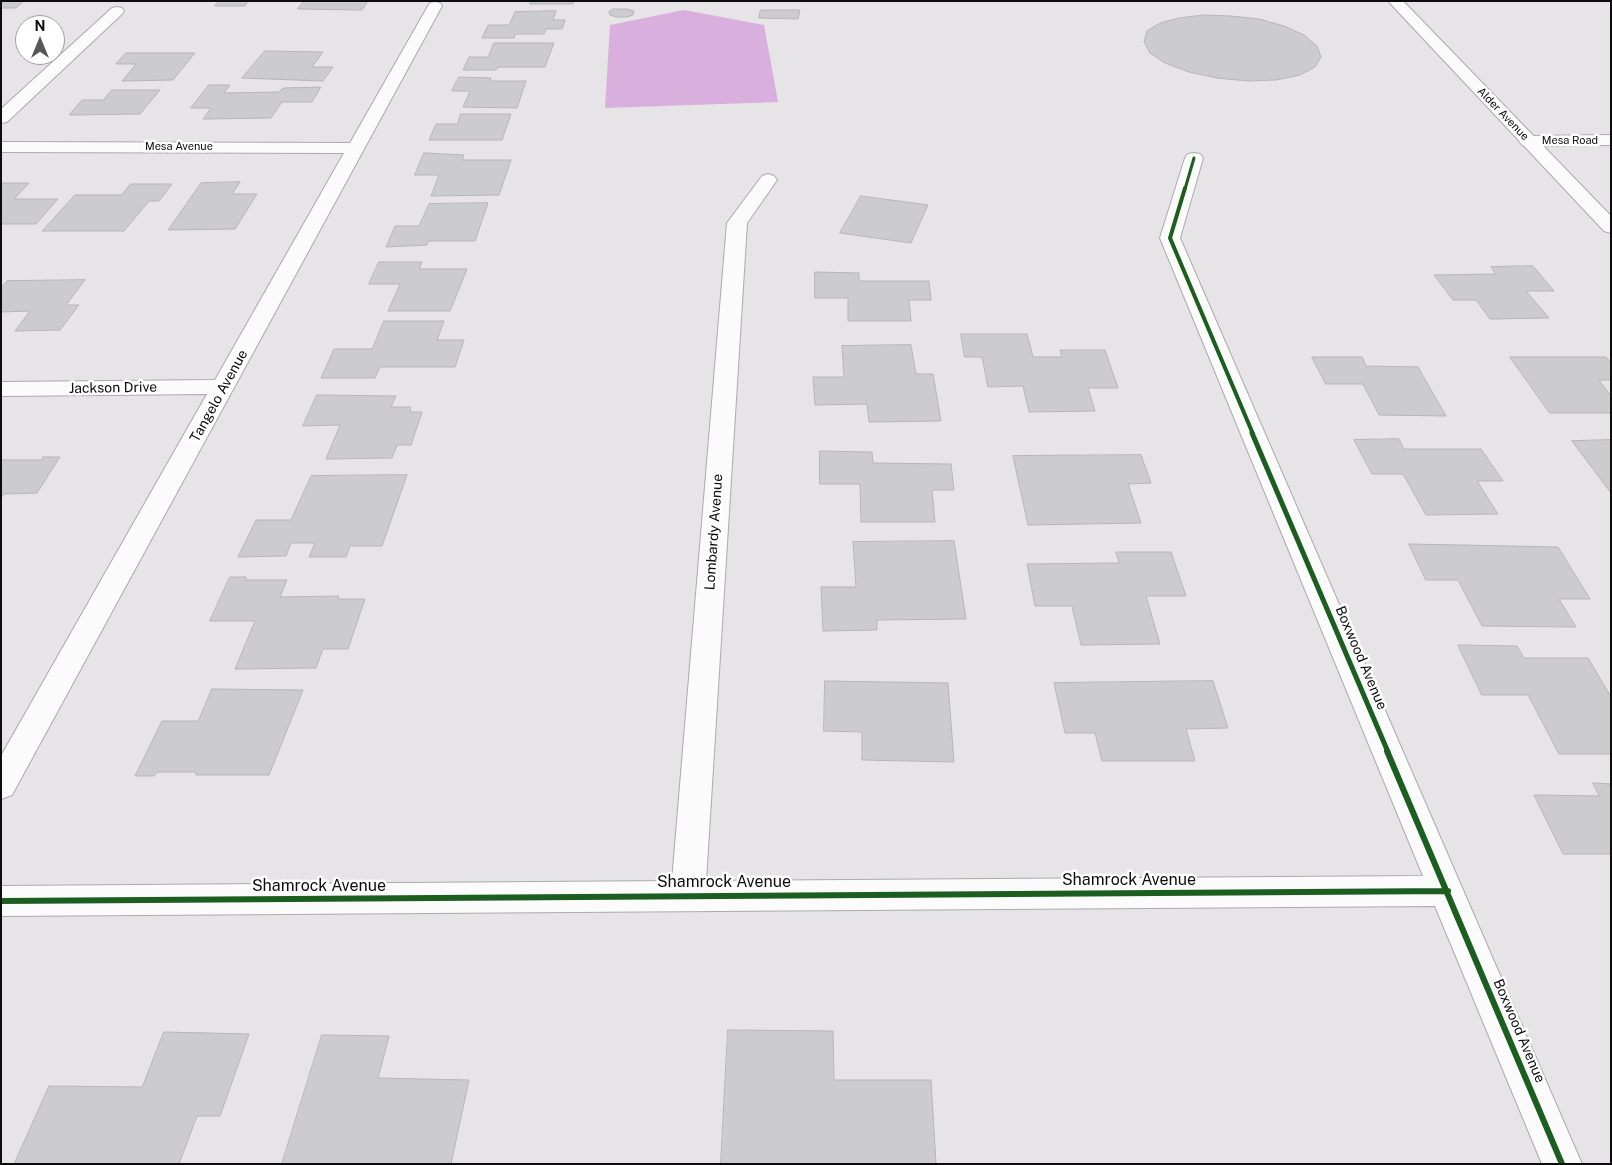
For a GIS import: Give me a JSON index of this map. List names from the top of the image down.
{
  "streets": {
    "street": [
      "Alder Avenue",
      "Mesa Road",
      "Mesa Avenue",
      "Jackson Drive",
      "Tangelo Avenue",
      "Lombardy Avenue",
      "Boxwood Avenue",
      "Shamrock Avenue"
    ]
  },
  "crossings": [
    ["Alder Avenue", "Mesa Road"],
    ["Mesa Avenue", "Tangelo Avenue"],
    ["Jackson Drive", "Tangelo Avenue"],
    ["Lombardy Avenue", "Shamrock Avenue"],
    ["Boxwood Avenue", "Shamrock Avenue"]
  ],
  "north": "top"
}
